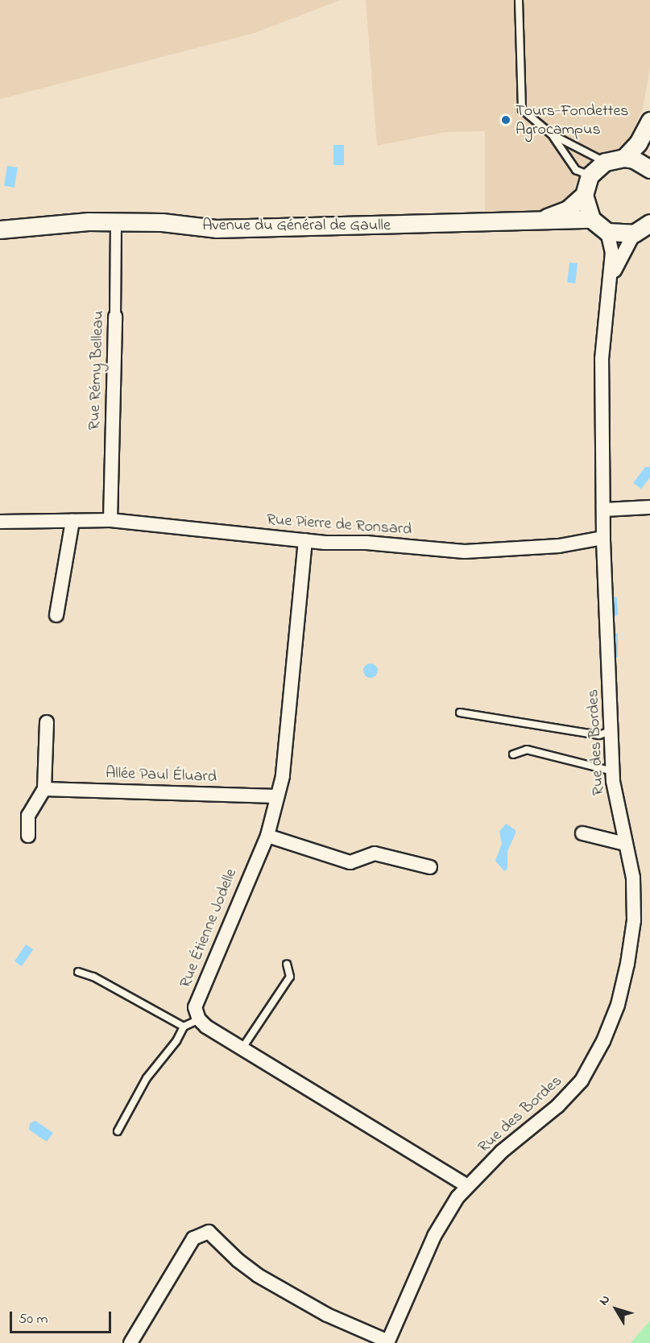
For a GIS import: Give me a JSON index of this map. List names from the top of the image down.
{
  "streets": {
    "street": [
      "Avenue du Général de Gaulle",
      "Rue Rémy Belleau",
      "Rue Pierre de Ronsard",
      "Rue des Bordes",
      "Allée Paul Éluard",
      "Rue Étienne Jodelle"
    ]
  },
  "crossings": [
    ["Avenue du Général de Gaulle", "Rue Rémy Belleau"],
    ["Rue Rémy Belleau", "Rue Pierre de Ronsard"],
    ["Rue Pierre de Ronsard", "Rue des Bordes"],
    ["Rue Pierre de Ronsard", "Rue Étienne Jodelle"],
    ["Allée Paul Éluard", "Rue Étienne Jodelle"]
  ],
  "places": ["Tours-Fondettes Agrocampus"],
  "scale_bar": "50 m",
  "north": "top left"
}
